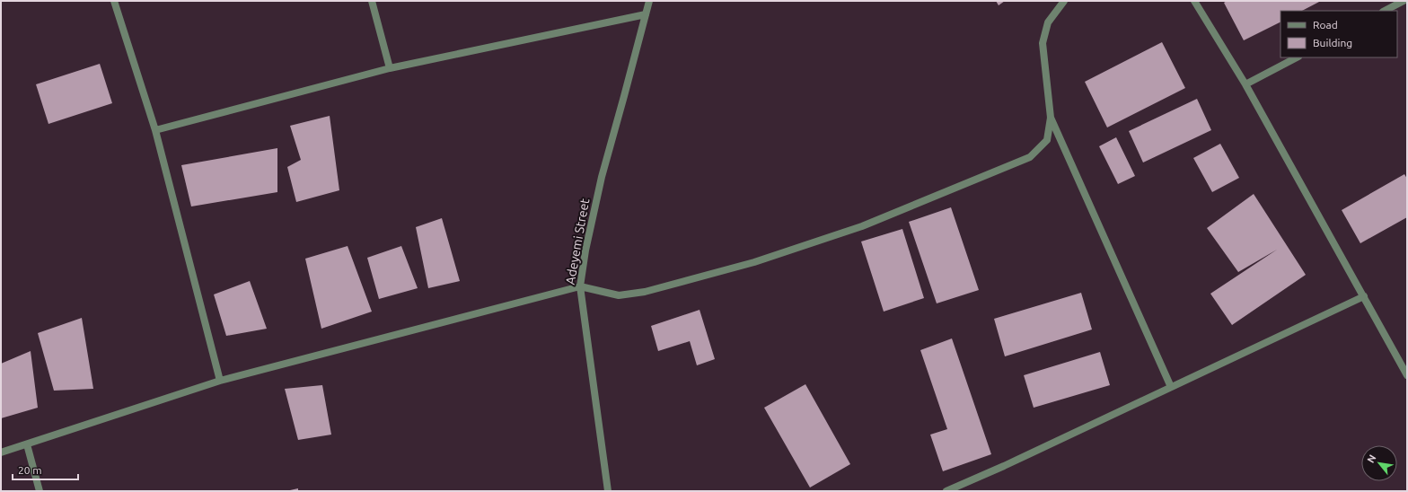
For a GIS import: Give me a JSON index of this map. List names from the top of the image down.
{
  "streets": {
    "street": ["Adeyemi Street"]
  },
  "legend": ["Road", "Building"],
  "scale_bar": "20 m",
  "north": "top left"
}
